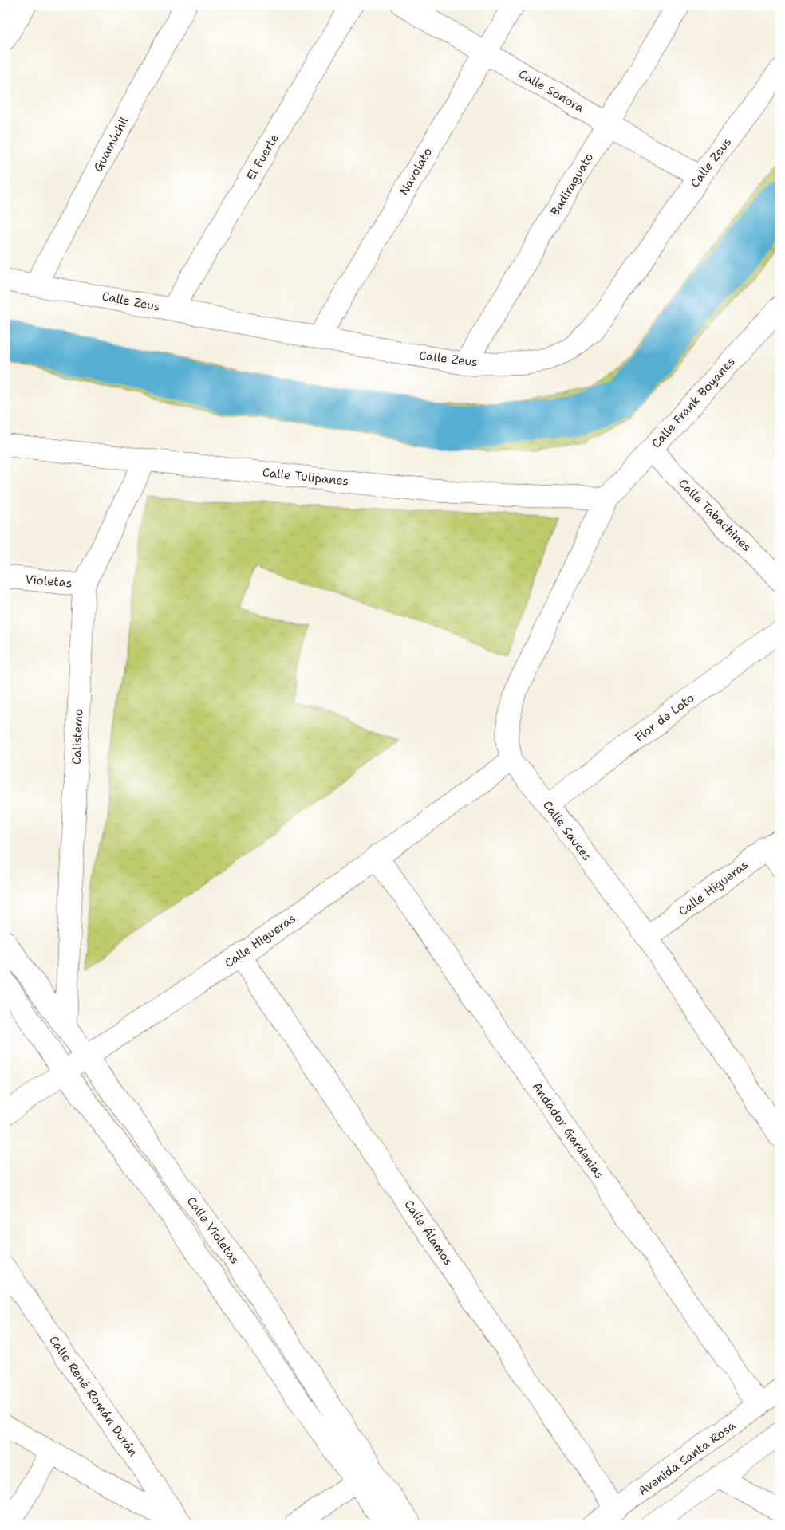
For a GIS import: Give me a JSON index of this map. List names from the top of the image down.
{
  "streets": {
    "street": [
      "Calle Sonora",
      "Guamúchil",
      "El Fuerte",
      "Calle Zeus",
      "Navolato",
      "Badiraguato",
      "Calle Frank Boyanes",
      "Calle Tulipanes",
      "Calle Tabachines",
      "Violetas",
      "Flor de Loto",
      "Calistemo",
      "Calle Sauces",
      "Calle Higueras",
      "Andador Gardenias",
      "Calle Violetas",
      "Calle Álamos",
      "Calle René Román Durán",
      "Avenida Santa Rosa"
    ]
  },
  "crossings": [
    ["Calle Sonora", "Calle Zeus"],
    ["Calle Sonora", "Navolato"],
    ["Calle Sonora", "Badiraguato"],
    ["Guamúchil", "Calle Zeus"],
    ["El Fuerte", "Calle Zeus"],
    ["Calle Zeus", "Navolato"],
    ["Calle Zeus", "Badiraguato"],
    ["Calle Frank Boyanes", "Calle Tulipanes"],
    ["Calle Frank Boyanes", "Calle Tabachines"],
    ["Calle Tulipanes", "Calistemo"],
    ["Violetas", "Calistemo"],
    ["Flor de Loto", "Calle Sauces"],
    ["Calistemo", "Calle Violetas"],
    ["Calle Sauces", "Calle Higueras"],
    ["Calle Higueras", "Andador Gardenias"],
    ["Calle Higueras", "Calle Violetas"],
    ["Calle Higueras", "Calle Álamos"],
    ["Andador Gardenias", "Avenida Santa Rosa"],
    ["Calle Álamos", "Avenida Santa Rosa"]
  ]
}
